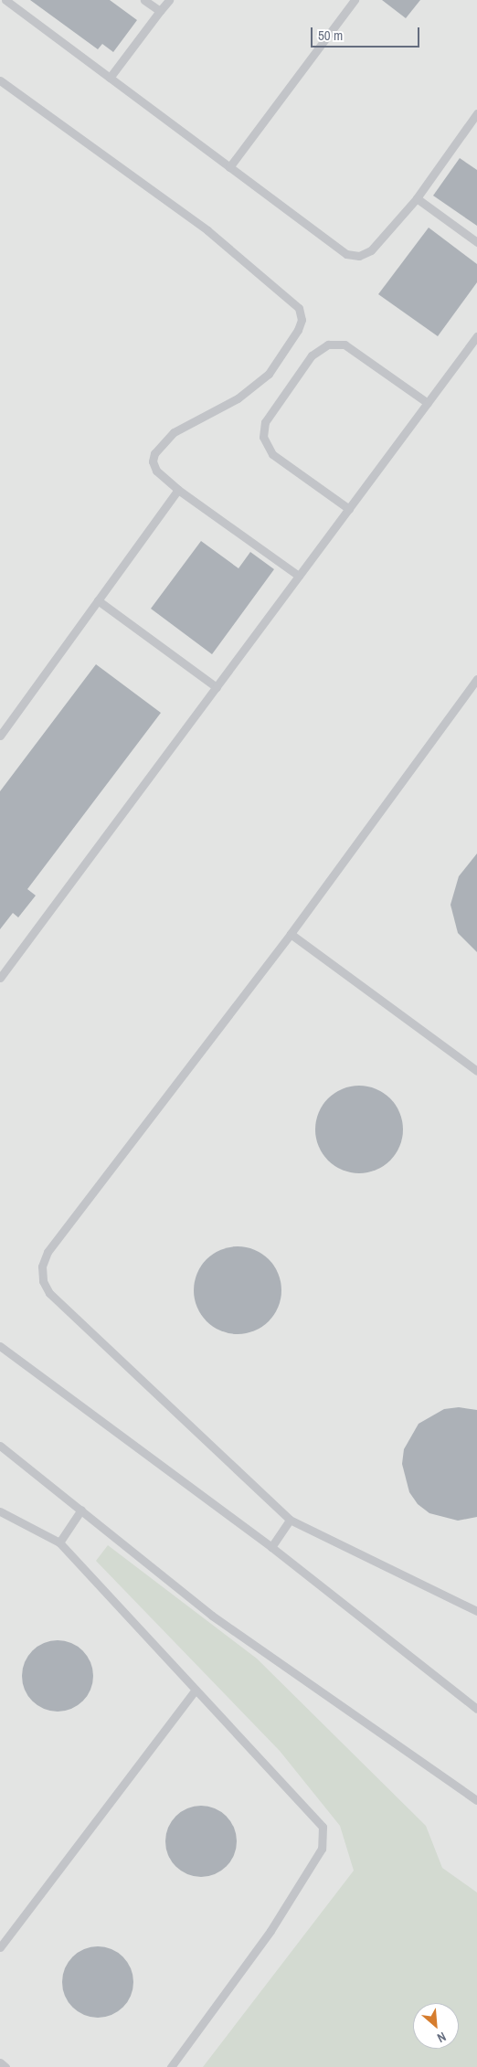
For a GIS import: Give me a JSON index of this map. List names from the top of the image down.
{
  "scale_bar": "50 m",
  "north": "bottom right"
}
